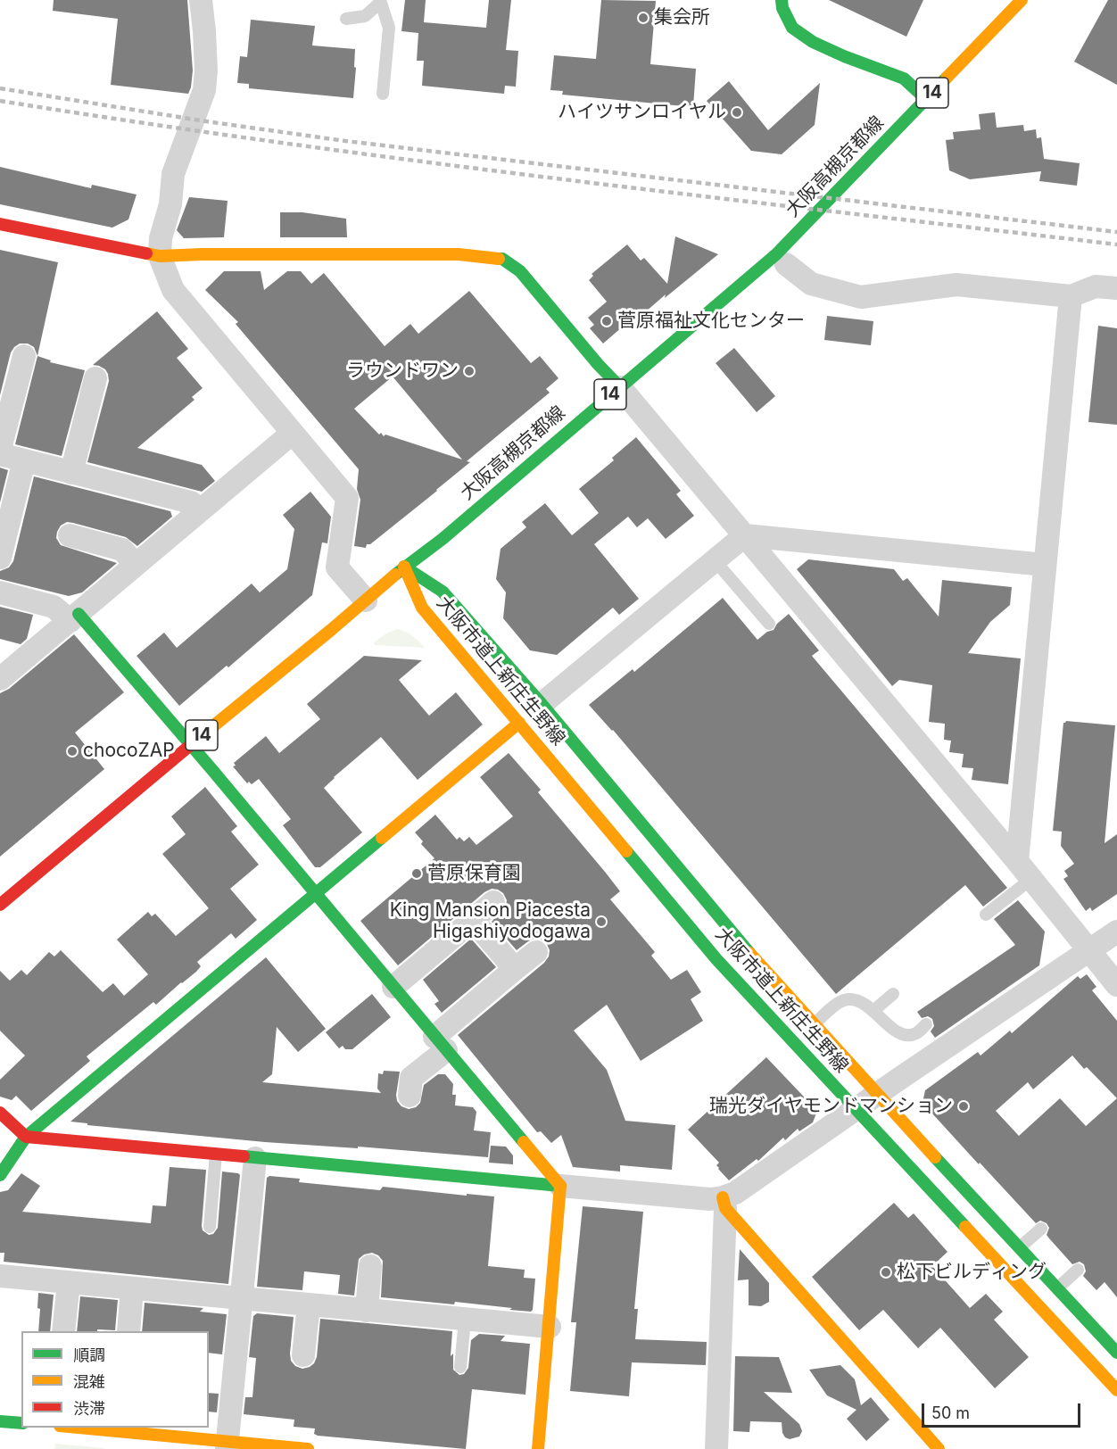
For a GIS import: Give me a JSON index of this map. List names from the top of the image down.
{
  "streets": {
    "street": ["14", "大阪高槻京都線", "大阪市道上新庄生野線"]
  },
  "crossings": [
    ["大阪高槻京都線", "大阪市道上新庄生野線"]
  ],
  "places": [
    "集会所",
    "ハイツサンロイヤル",
    "菅原福祉文化センター",
    "ラウンドワン",
    "chocoZAP",
    "菅原保育園",
    "King Mansion Piacesta Higashiyodogawa",
    "瑞光ダイヤモンドマンション",
    "松下ビルディング"
  ],
  "legend": ["順調", "混雑", "渋滞"],
  "scale_bar": "50 m"
}
